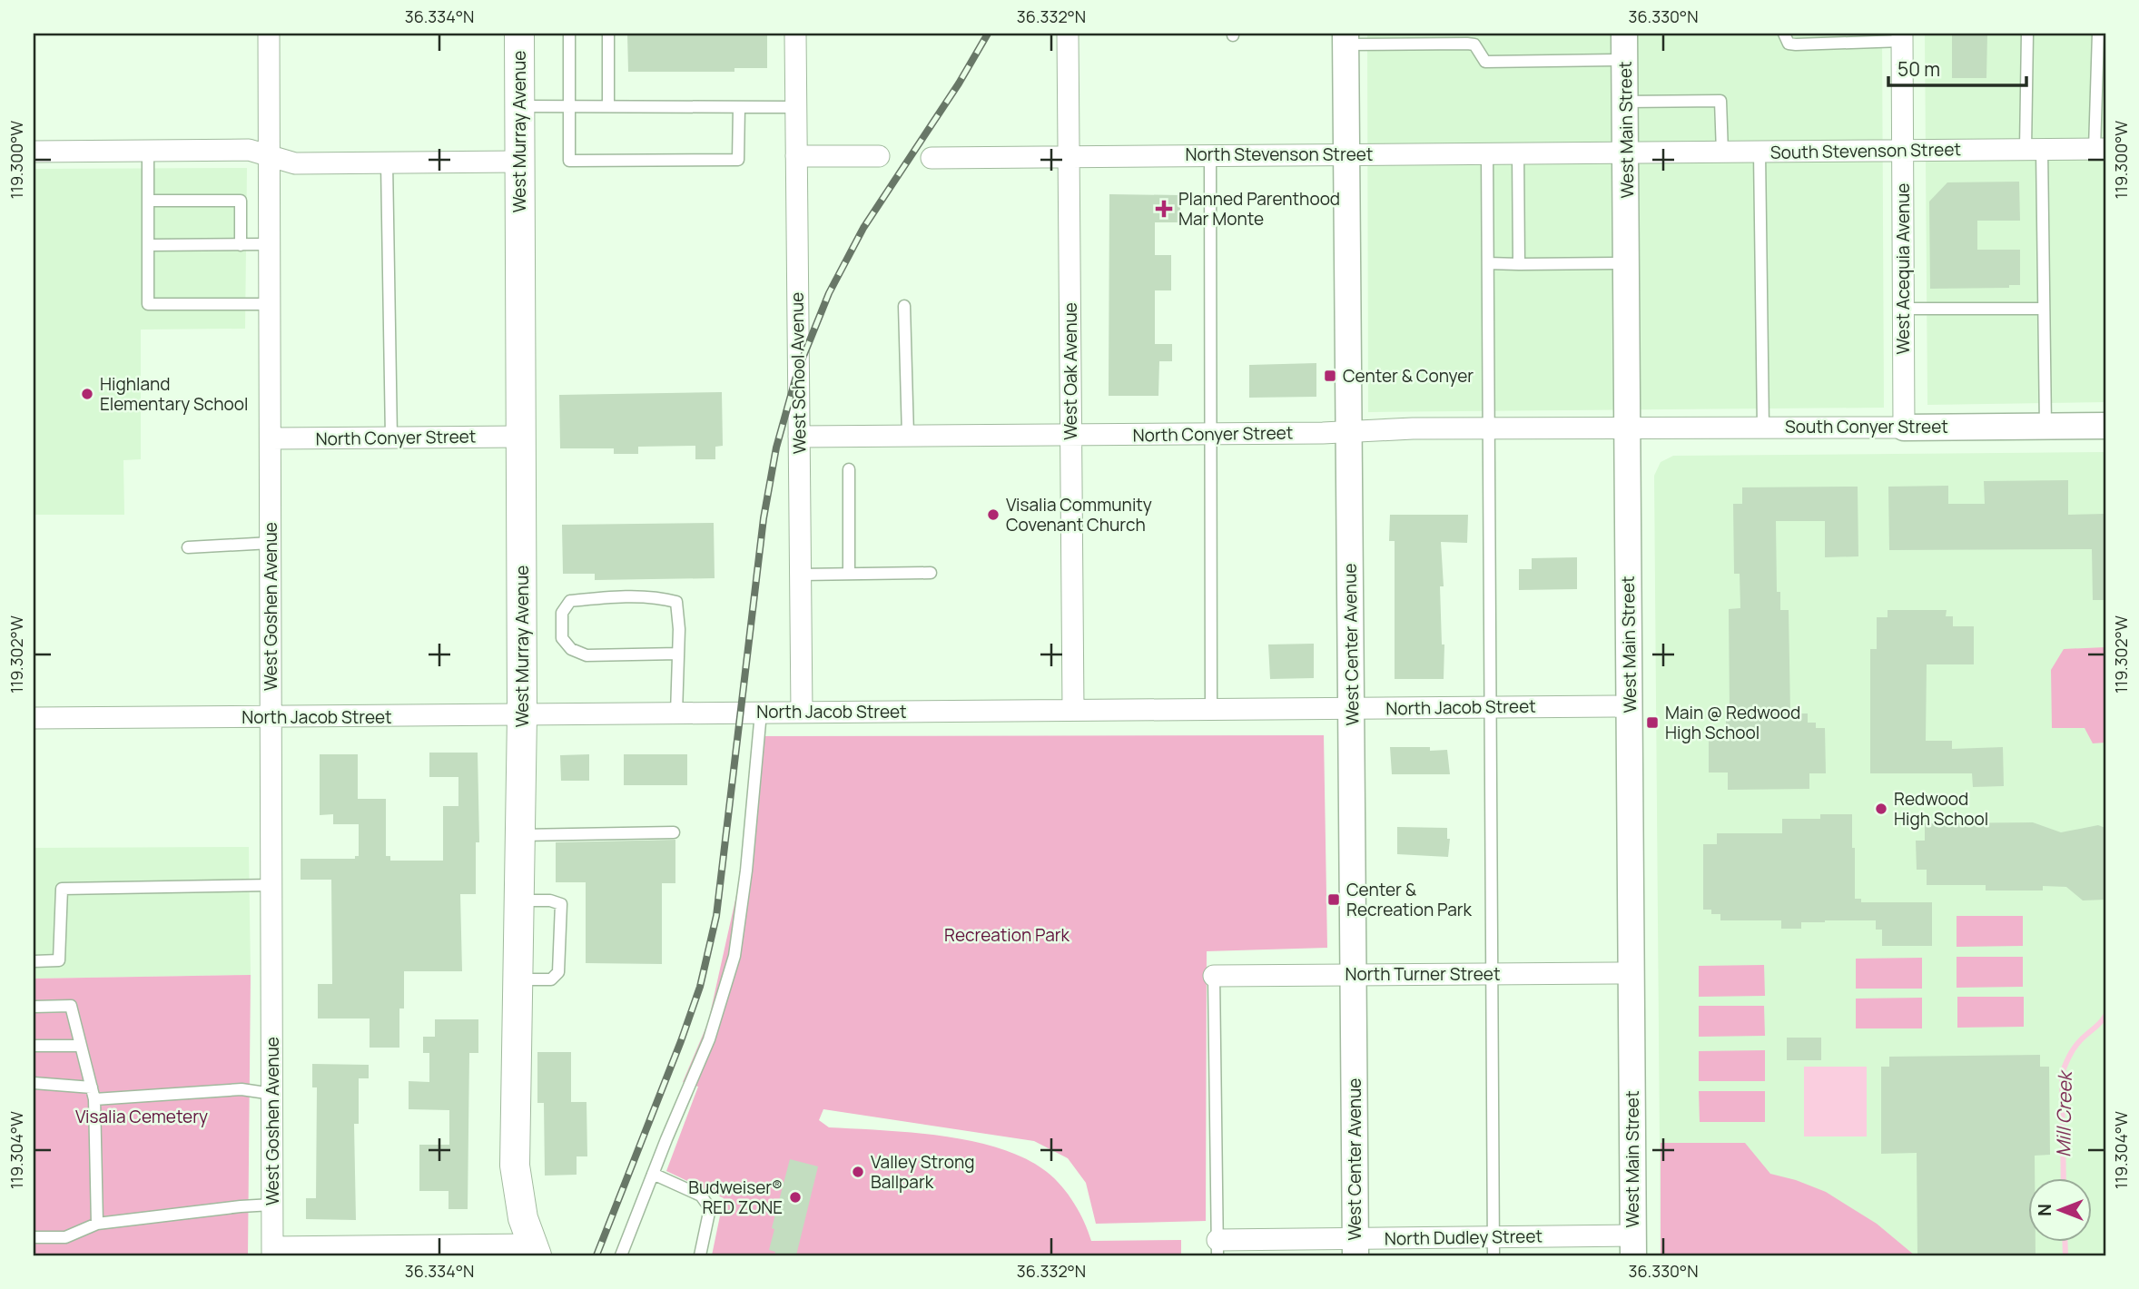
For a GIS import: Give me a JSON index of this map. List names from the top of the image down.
{
  "streets": {
    "main road": ["West Murray Avenue"],
    "street": [
      "West Main Street",
      "South Stevenson Street",
      "North Stevenson Street",
      "West Acequia Avenue",
      "West Oak Avenue",
      "West School Avenue",
      "South Conyer Street",
      "North Conyer Street",
      "West Goshen Avenue",
      "West Center Avenue",
      "North Jacob Street",
      "North Turner Street",
      "North Dudley Street"
    ]
  },
  "crossings": [
    ["West Main Street", "South Stevenson Street"],
    ["West Main Street", "North Stevenson Street"],
    ["West Main Street", "South Conyer Street"],
    ["West Main Street", "North Conyer Street"],
    ["West Main Street", "North Jacob Street"],
    ["West Main Street", "North Turner Street"],
    ["West Main Street", "North Dudley Street"],
    ["West Murray Avenue", "North Conyer Street"],
    ["West Murray Avenue", "North Jacob Street"],
    ["South Stevenson Street", "North Stevenson Street"],
    ["South Stevenson Street", "West Acequia Avenue"],
    ["North Stevenson Street", "West Oak Avenue"],
    ["North Stevenson Street", "West Center Avenue"],
    ["West Acequia Avenue", "South Conyer Street"],
    ["West Oak Avenue", "North Conyer Street"],
    ["West Oak Avenue", "North Jacob Street"],
    ["West School Avenue", "North Conyer Street"],
    ["West School Avenue", "North Jacob Street"],
    ["South Conyer Street", "North Conyer Street"],
    ["North Conyer Street", "West Goshen Avenue"],
    ["North Conyer Street", "West Center Avenue"],
    ["West Goshen Avenue", "North Jacob Street"],
    ["West Center Avenue", "North Jacob Street"],
    ["West Center Avenue", "North Turner Street"],
    ["West Center Avenue", "North Dudley Street"]
  ],
  "water": ["Mill Creek"],
  "parks": ["Recreation Park", "Visalia Cemetery"],
  "places": {
    "health": ["Planned Parenthood Mar Monte"],
    "transit": ["Center & Conyer", "Main @ Redwood High School", "Center & Recreation Park"],
    "other": [
      "Highland Elementary School",
      "Visalia Community Covenant Church",
      "Redwood High School",
      "Valley Strong Ballpark",
      "Budweiser® RED ZONE"
    ]
  },
  "scale_bar": "50 m",
  "north": "left",
  "coordinates": [
    "36.334°N",
    "36.332°N",
    "36.330°N",
    "119.300°W",
    "119.302°W",
    "119.304°W"
  ]
}
